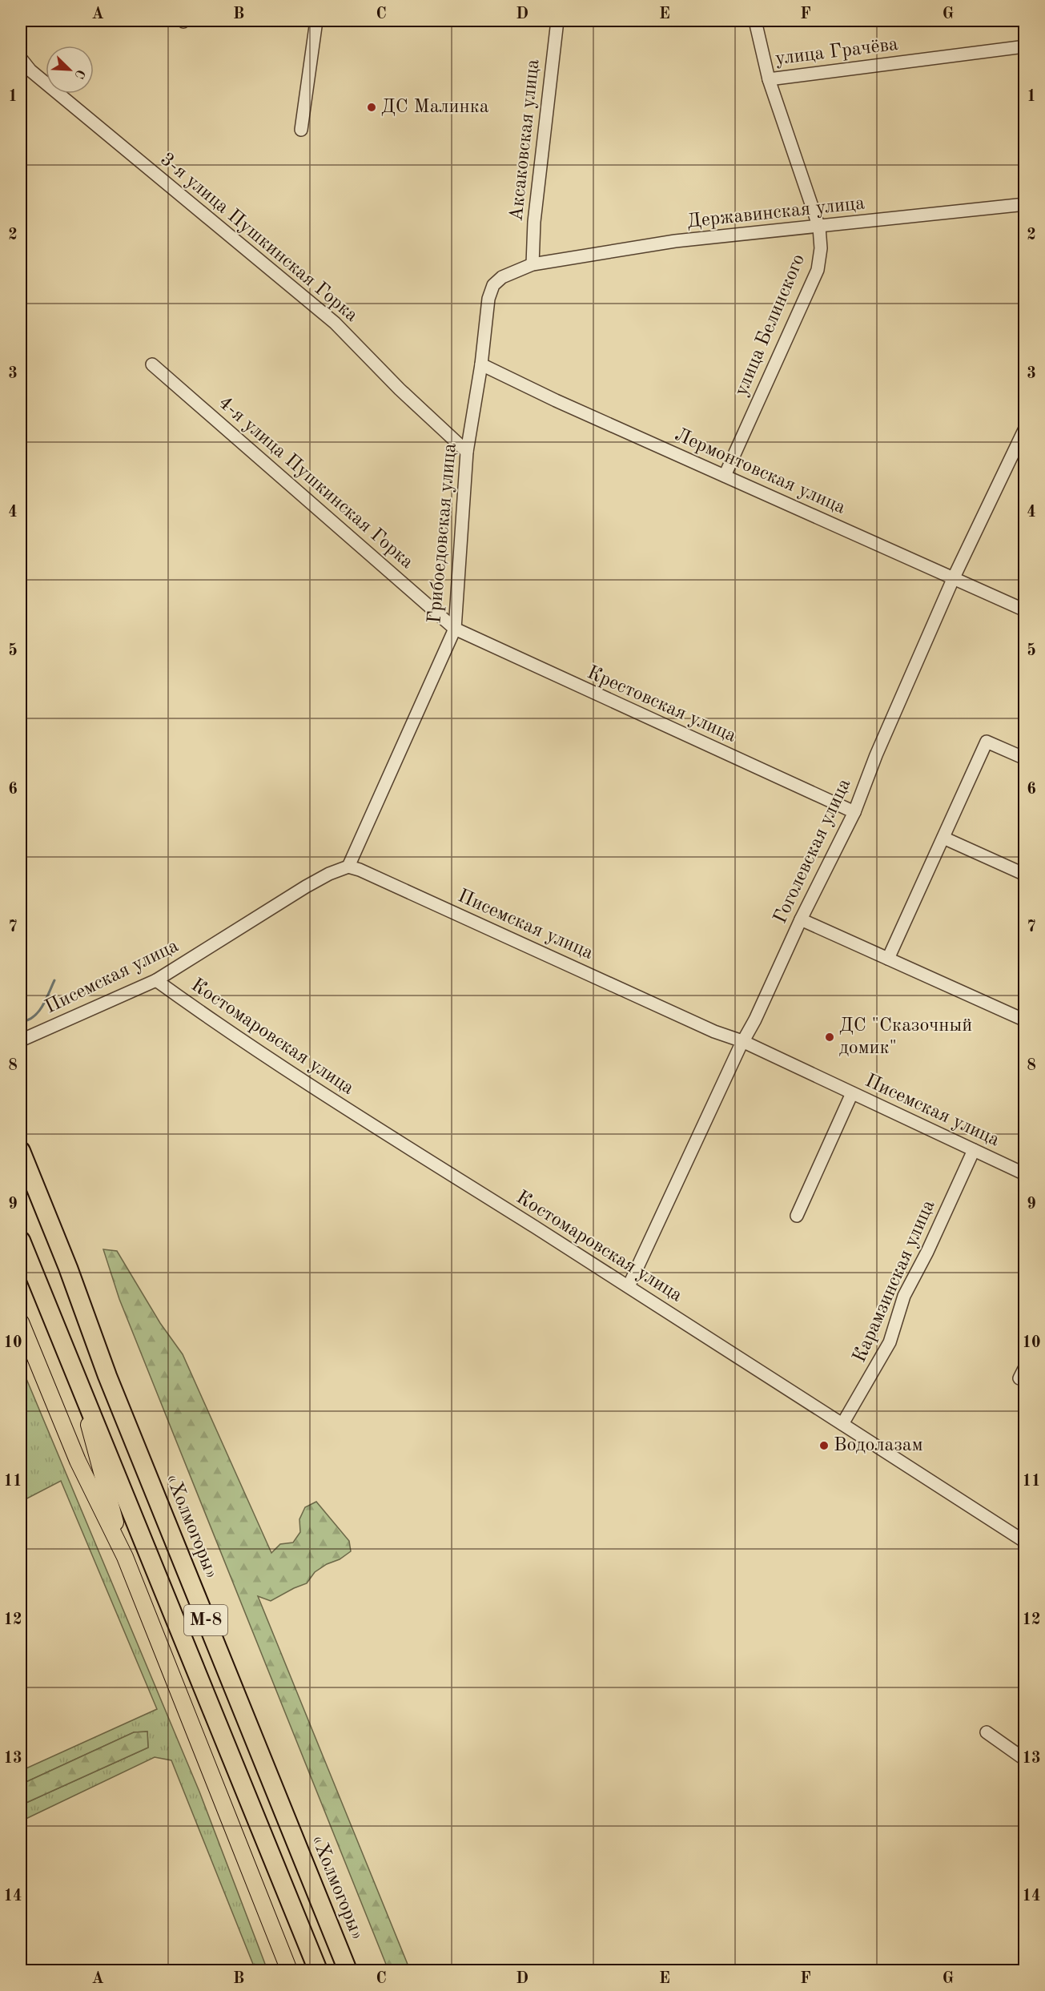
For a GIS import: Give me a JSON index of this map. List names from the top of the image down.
{
  "streets": {
    "highway": ["«Холмогоры»", "М-8"],
    "street": [
      "улица Грачёва",
      "Аксаковская улица",
      "Державинская улица",
      "3-я улица Пушкинская Горка",
      "улица Белинского",
      "Лермонтовская улица",
      "4-я улица Пушкинская Горка",
      "Грибоедовская улица",
      "Крестовская улица",
      "Гоголевская улица",
      "Писемская улица",
      "Костомаровская улица",
      "Карамзинская улица"
    ]
  },
  "crossings": [
    ["улица Грачёва", "улица Белинского"],
    ["Аксаковская улица", "Державинская улица"],
    ["Аксаковская улица", "Грибоедовская улица"],
    ["Державинская улица", "улица Белинского"],
    ["Державинская улица", "Грибоедовская улица"],
    ["3-я улица Пушкинская Горка", "Грибоедовская улица"],
    ["улица Белинского", "Лермонтовская улица"],
    ["Лермонтовская улица", "Грибоедовская улица"],
    ["Лермонтовская улица", "Гоголевская улица"],
    ["4-я улица Пушкинская Горка", "Грибоедовская улица"],
    ["4-я улица Пушкинская Горка", "Крестовская улица"],
    ["Грибоедовская улица", "Крестовская улица"],
    ["Грибоедовская улица", "Писемская улица"],
    ["Крестовская улица", "Гоголевская улица"],
    ["Гоголевская улица", "Писемская улица"],
    ["Гоголевская улица", "Костомаровская улица"],
    ["Писемская улица", "Костомаровская улица"],
    ["Писемская улица", "Карамзинская улица"],
    ["Костомаровская улица", "Карамзинская улица"]
  ],
  "places": ["ДС Малинка", "ДС \"Сказочный домик\"", "Водолазам"],
  "north": "bottom right",
  "grid": {
    "columns": [
      "A",
      "B",
      "C",
      "D",
      "E",
      "F",
      "G"
    ],
    "rows": [
      "1",
      "2",
      "3",
      "4",
      "5",
      "6",
      "7",
      "8",
      "9",
      "10",
      "11",
      "12",
      "13",
      "14"
    ]
  }
}
